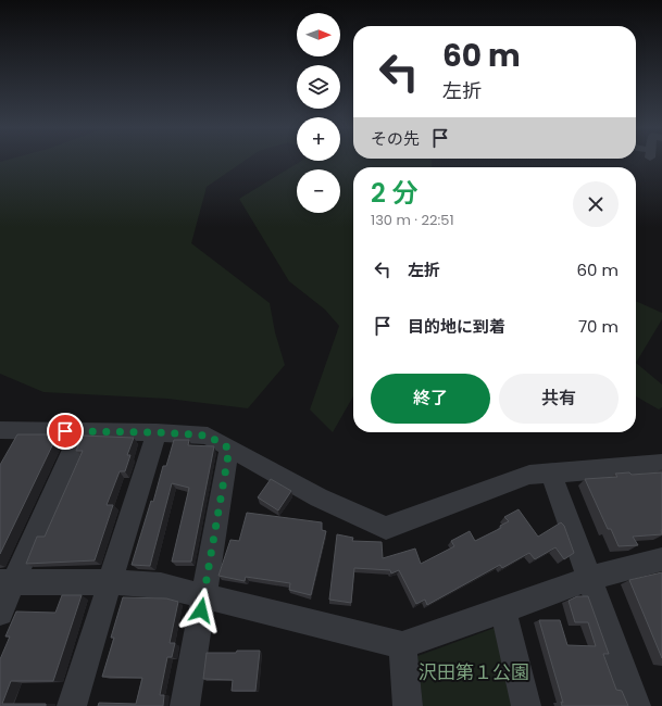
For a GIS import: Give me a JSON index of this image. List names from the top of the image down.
{
  "parks": ["沢田第１公園"],
  "north": "right",
  "page": {
    "map_buttons": ["+", "−"],
    "turn": ["60 m", "左折"],
    "then": "その先",
    "heading": ["2 分", "130 m · 22:51"],
    "list": [
      {
        "name": "左折",
        "value": "60 m"
      },
      {
        "name": "目的地に到着",
        "value": "70 m"
      }
    ],
    "buttons": ["終了", "共有"]
  }
}
